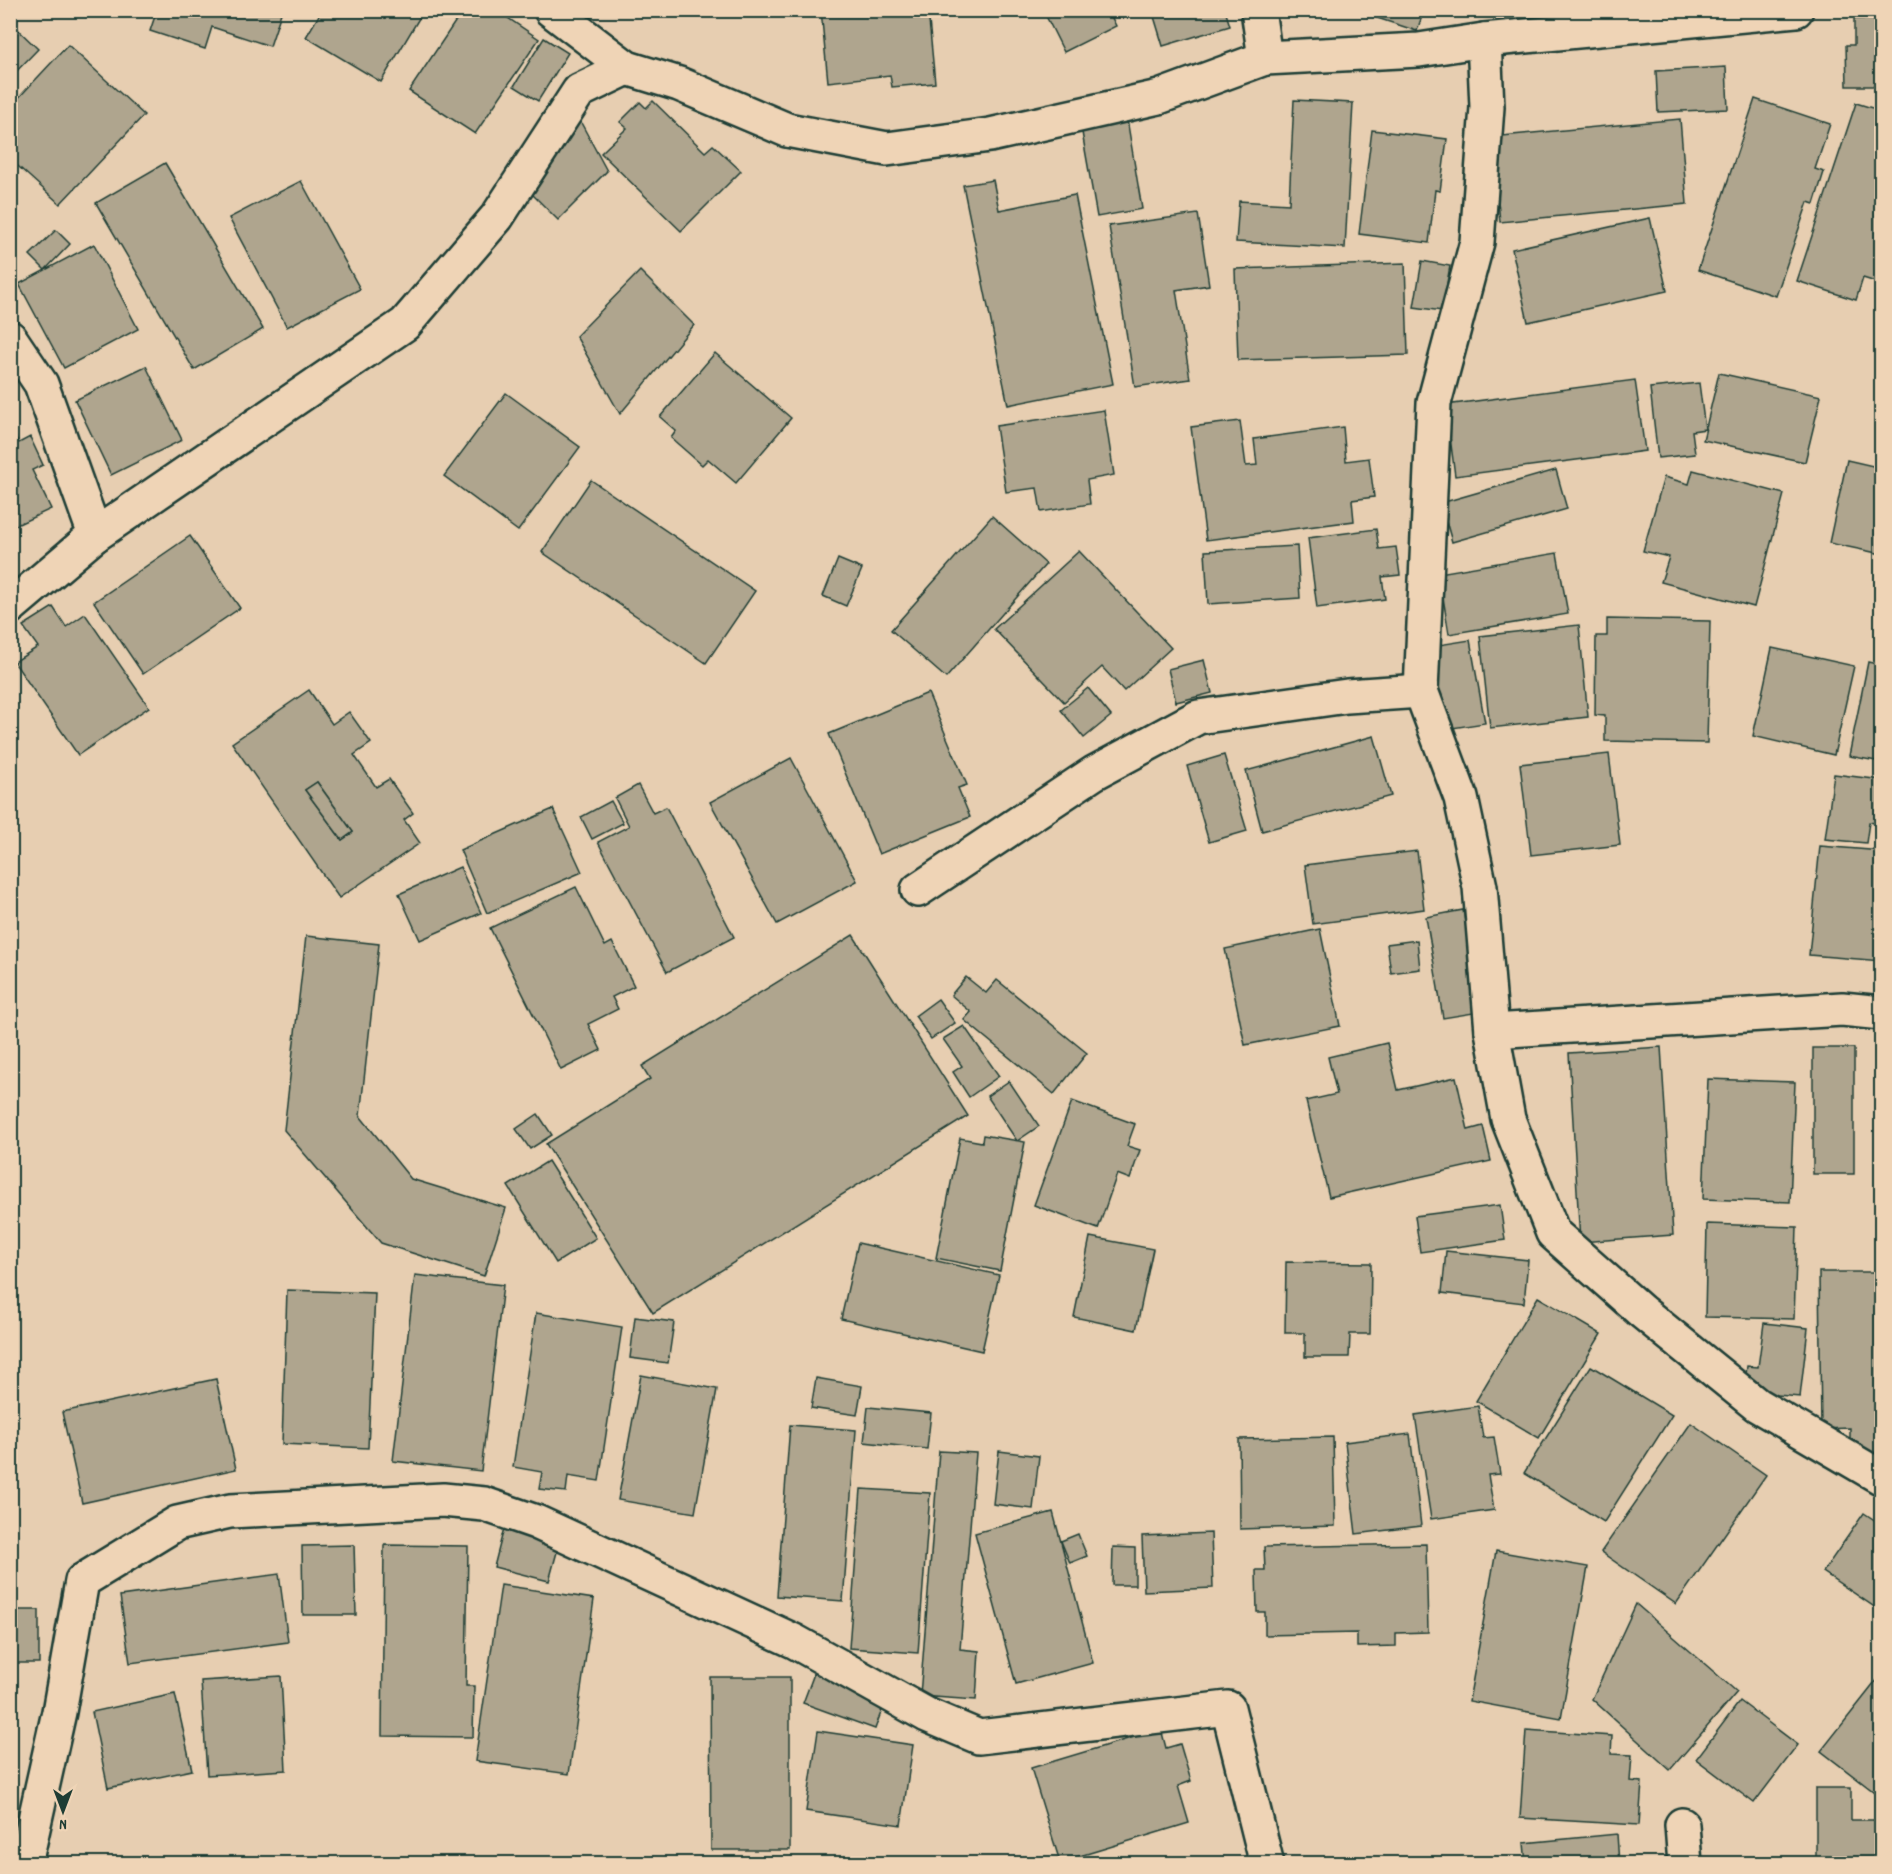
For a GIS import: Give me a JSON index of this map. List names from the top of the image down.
{
  "north": "bottom"
}
